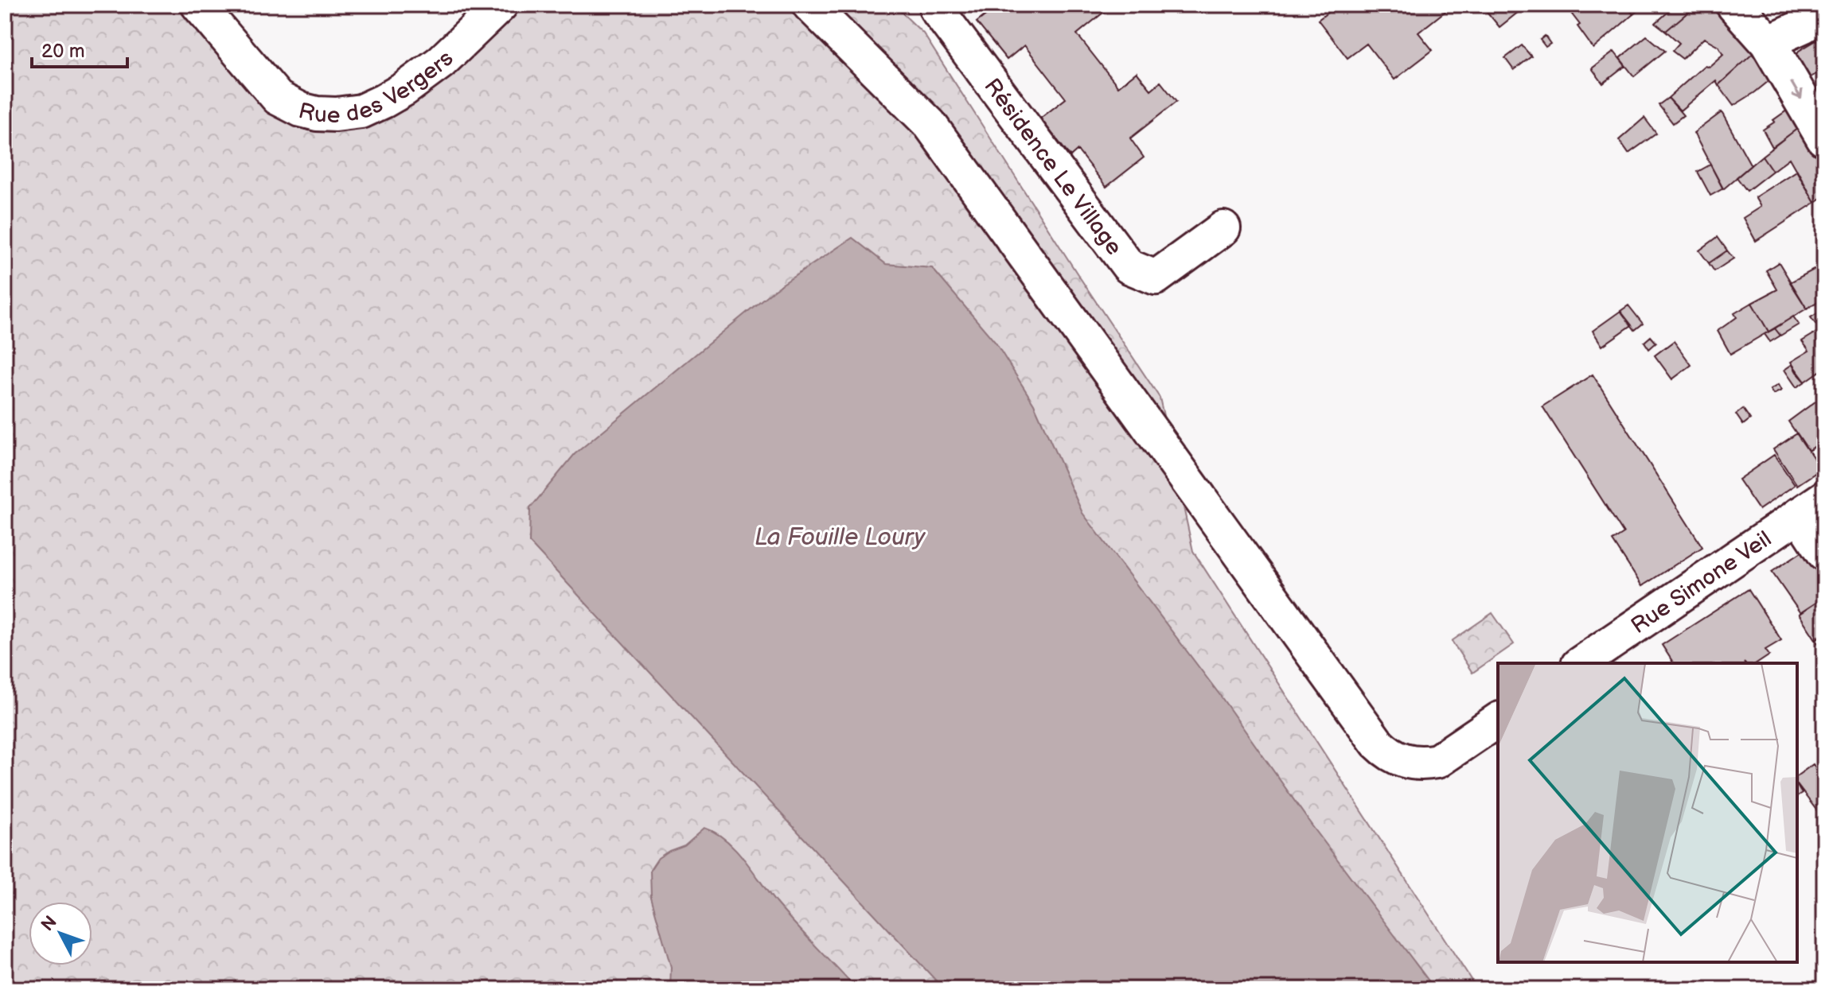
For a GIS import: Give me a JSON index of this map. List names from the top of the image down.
{
  "streets": {
    "street": ["Rue des Vergers", "Résidence Le Village", "Rue Simone Veil"]
  },
  "water": ["La Fouille Loury"],
  "scale_bar": "20 m",
  "north": "top left"
}
